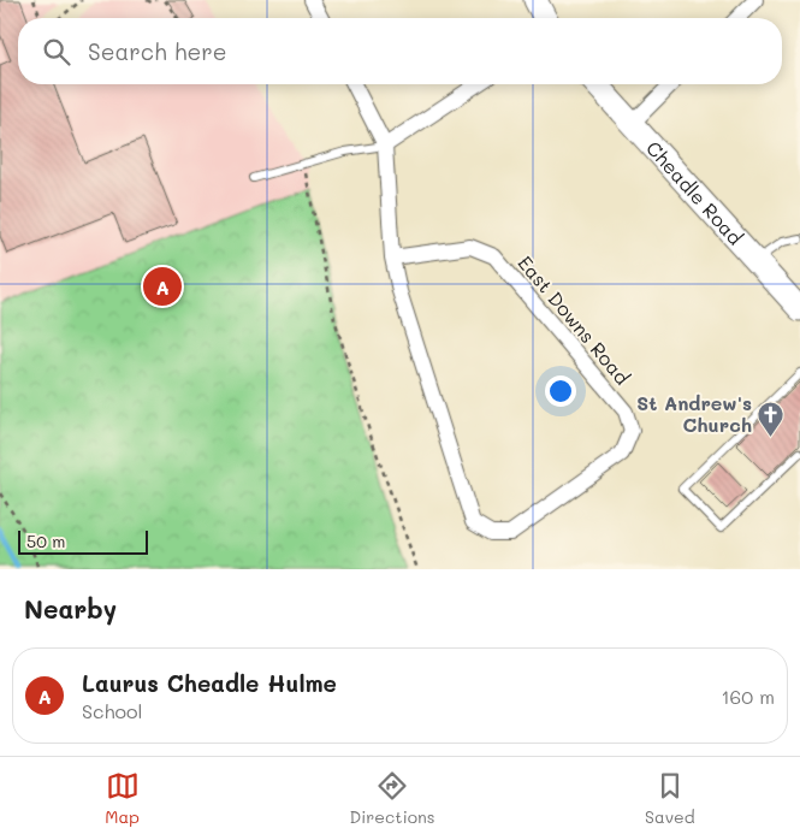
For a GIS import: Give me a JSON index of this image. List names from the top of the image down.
{
  "streets": {
    "main road": ["Cheadle Road"],
    "street": ["East Downs Road"]
  },
  "places": {
    "church": ["St Andrew's Church"]
  },
  "scale_bar": "50 m",
  "page": {
    "search": "Search here",
    "pins": "A",
    "scale": "50 m",
    "heading": "Nearby",
    "list": [
      {
        "mark": "A",
        "name": "Laurus Cheadle Hulme",
        "note": "School",
        "value": "160 m"
      }
    ],
    "nav": ["Map", "Directions", "Saved"]
  }
}
